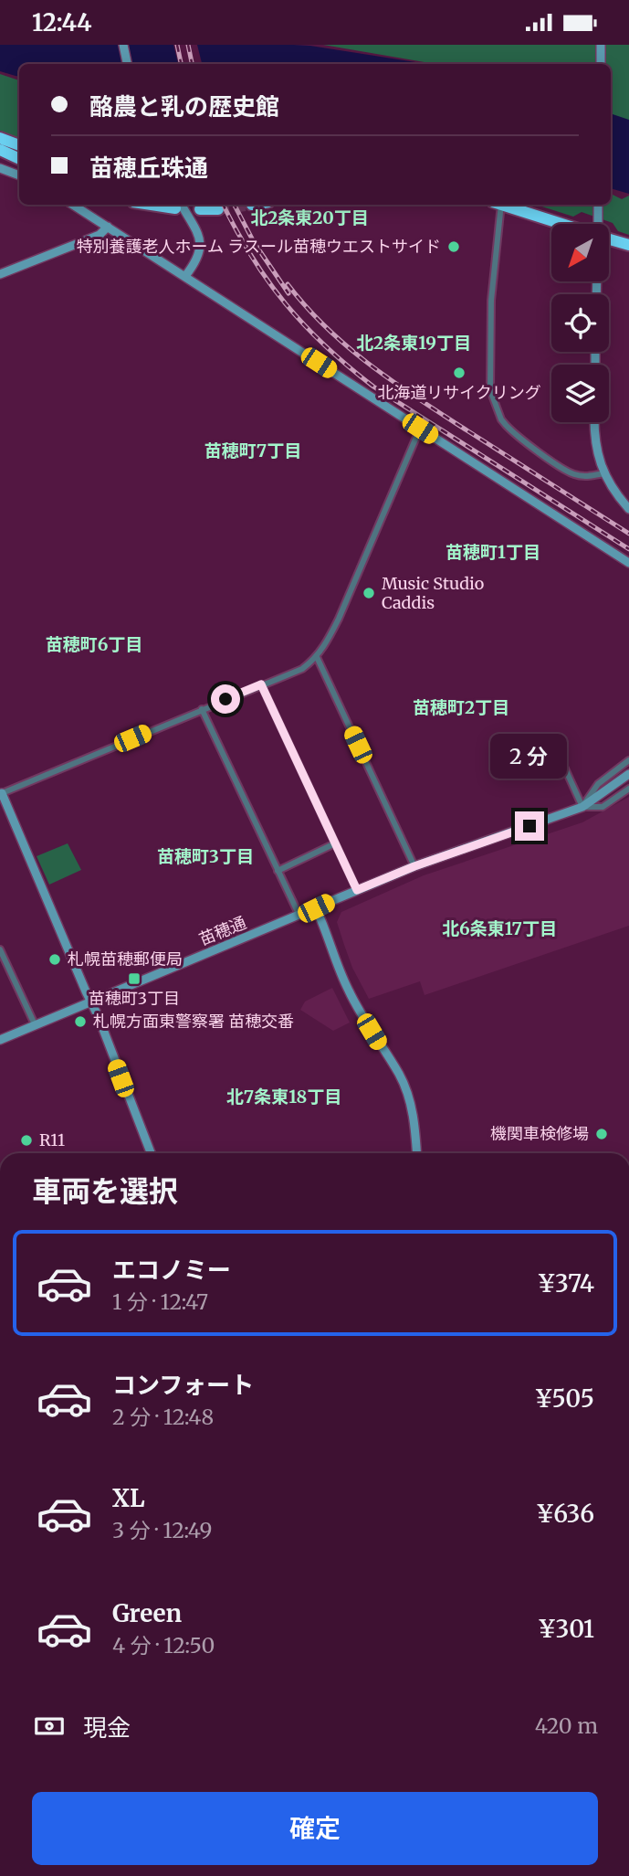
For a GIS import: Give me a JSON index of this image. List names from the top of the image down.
{
  "streets": {
    "street": ["苗穂通"]
  },
  "districts": [
    "北2条東20丁目",
    "北2条東19丁目",
    "苗穂町7丁目",
    "苗穂町1丁目",
    "苗穂町6丁目",
    "苗穂町2丁目",
    "苗穂町3丁目",
    "北6条東17丁目",
    "北7条東18丁目"
  ],
  "places": {
    "other": [
      "特別養護老人ホーム ラスール苗穂ウエストサイド",
      "北海道リサイクリング",
      "Music Studio Caddis",
      "札幌苗穂郵便局",
      "札幌方面東警察署 苗穂交番",
      "機関車検修場",
      "R11"
    ],
    "transit": ["苗穂町3丁目"]
  },
  "north": "bottom left",
  "page": {
    "status": "12:44",
    "banner": ["酪農と乳の歴史館", "苗穂丘珠通"],
    "bubble": "2 分",
    "heading": "車両を選択",
    "list": [
      {
        "name": "エコノミー",
        "note": "1 分 · 12:47",
        "value": "¥374"
      },
      {
        "name": "コンフォート",
        "note": "2 分 · 12:48",
        "value": "¥505"
      },
      {
        "name": "XL",
        "note": "3 分 · 12:49",
        "value": "¥636"
      },
      {
        "name": "Green",
        "note": "4 分 · 12:50",
        "value": "¥301"
      }
    ],
    "pay": ["現金", "420 m"],
    "buttons": "確定"
  }
}
